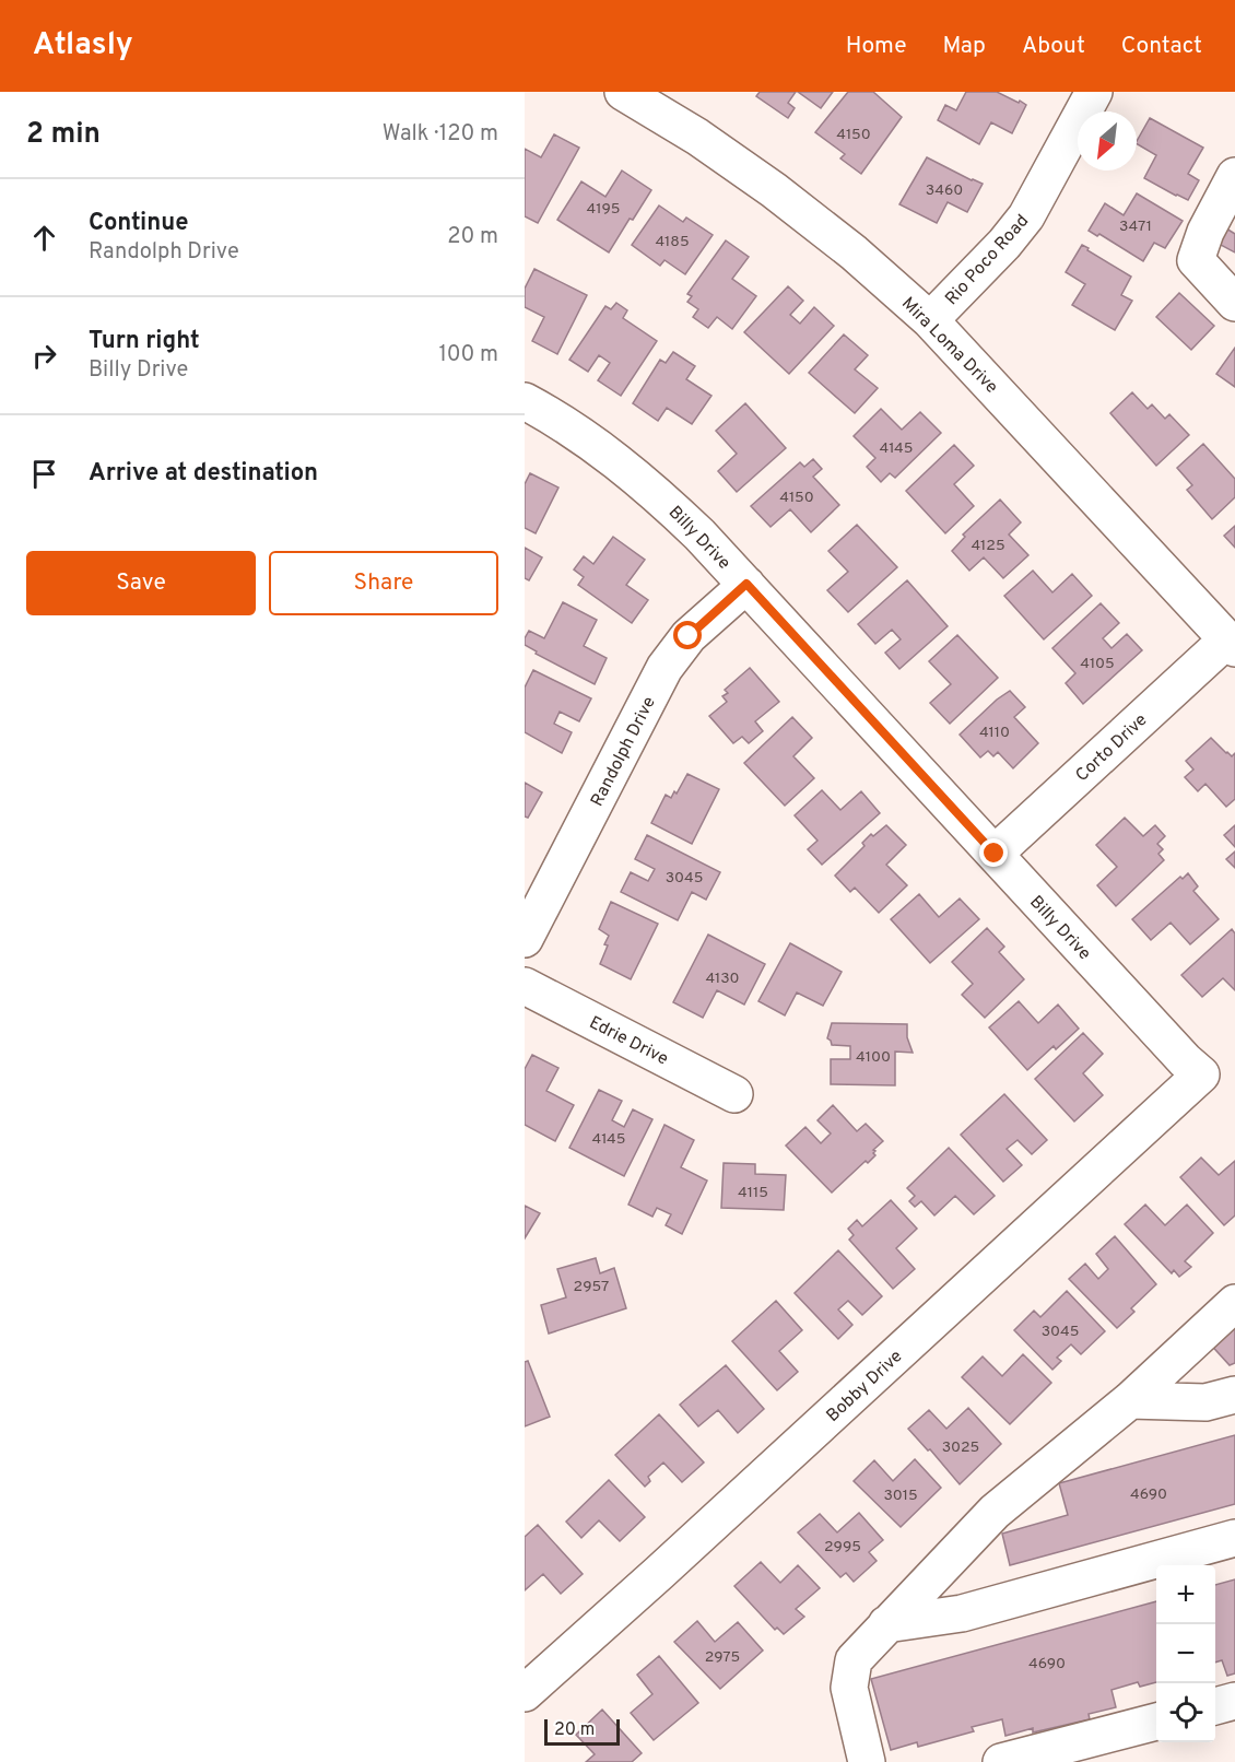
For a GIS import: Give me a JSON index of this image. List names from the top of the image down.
{
  "streets": {
    "street": [
      "Rio Poco Road",
      "Mira Loma Drive",
      "Billy Drive",
      "Corto Drive",
      "Randolph Drive",
      "Edrie Drive",
      "Bobby Drive"
    ]
  },
  "crossings": [
    ["Rio Poco Road", "Mira Loma Drive"],
    ["Mira Loma Drive", "Corto Drive"],
    ["Billy Drive", "Corto Drive"],
    ["Billy Drive", "Randolph Drive"],
    ["Billy Drive", "Bobby Drive"]
  ],
  "house_numbers": [
    "4150",
    "3460",
    "4195",
    "3471",
    "4185",
    "4145",
    "4150",
    "4125",
    "4105",
    "4110",
    "3045",
    "4130",
    "4100",
    "4145",
    "4115",
    "2957",
    "3045",
    "3025",
    "4690",
    "3015",
    "2995",
    "2975",
    "4690"
  ],
  "scale_bar": "20 m",
  "north": "bottom left",
  "page": {
    "header": "Atlasly",
    "nav": [
      "Home",
      "Map",
      "About",
      "Contact"
    ],
    "heading": ["2 min", "Walk · 120 m"],
    "list": [
      ["Continue", "Randolph Drive", "20 m"],
      ["Turn right", "Billy Drive", "100 m"],
      "Arrive at destination"
    ],
    "buttons": ["Save", "Share"],
    "map_buttons": ["+", "−"],
    "scale": "20 m"
  }
}
